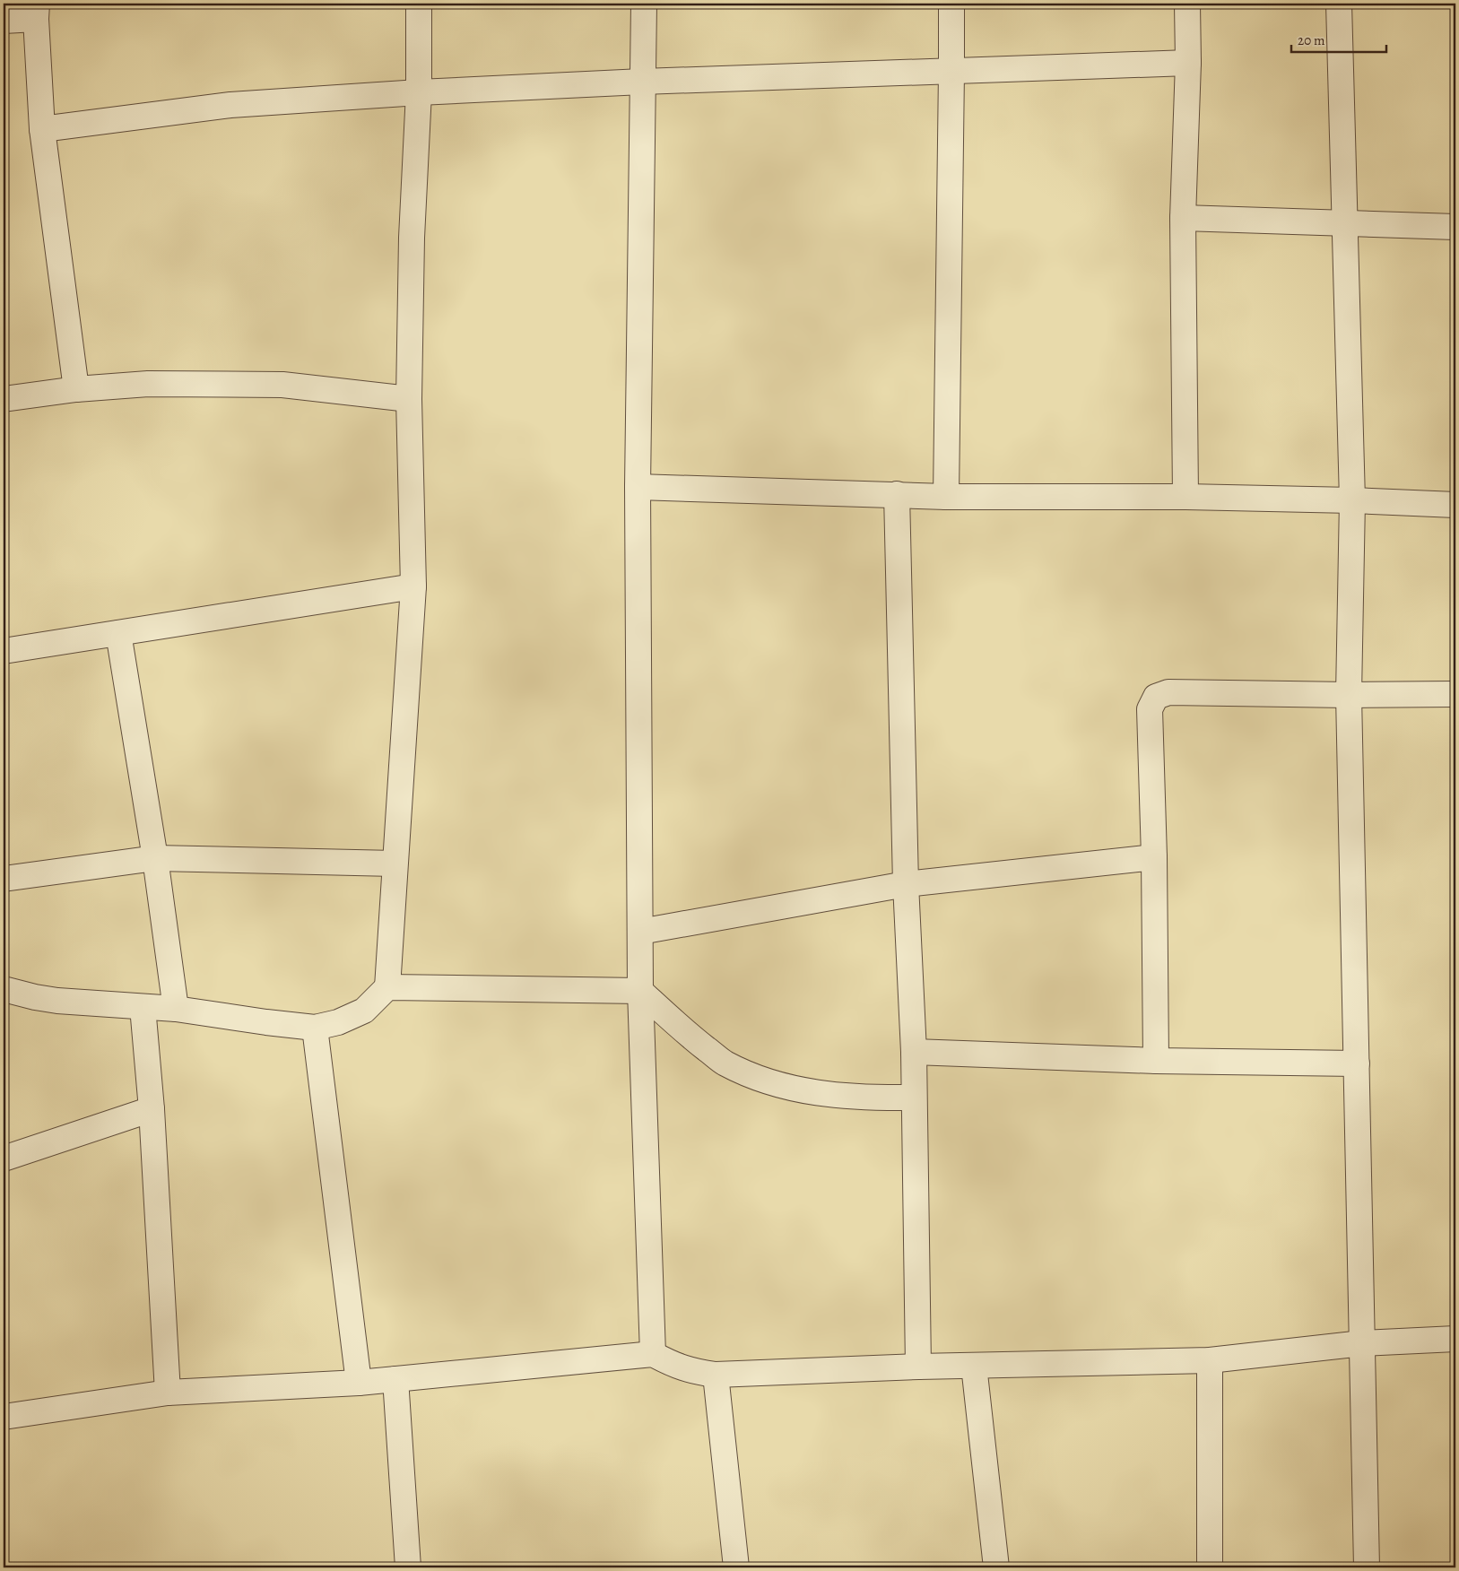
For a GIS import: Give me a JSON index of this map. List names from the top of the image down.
{
  "scale_bar": "20 m"
}
